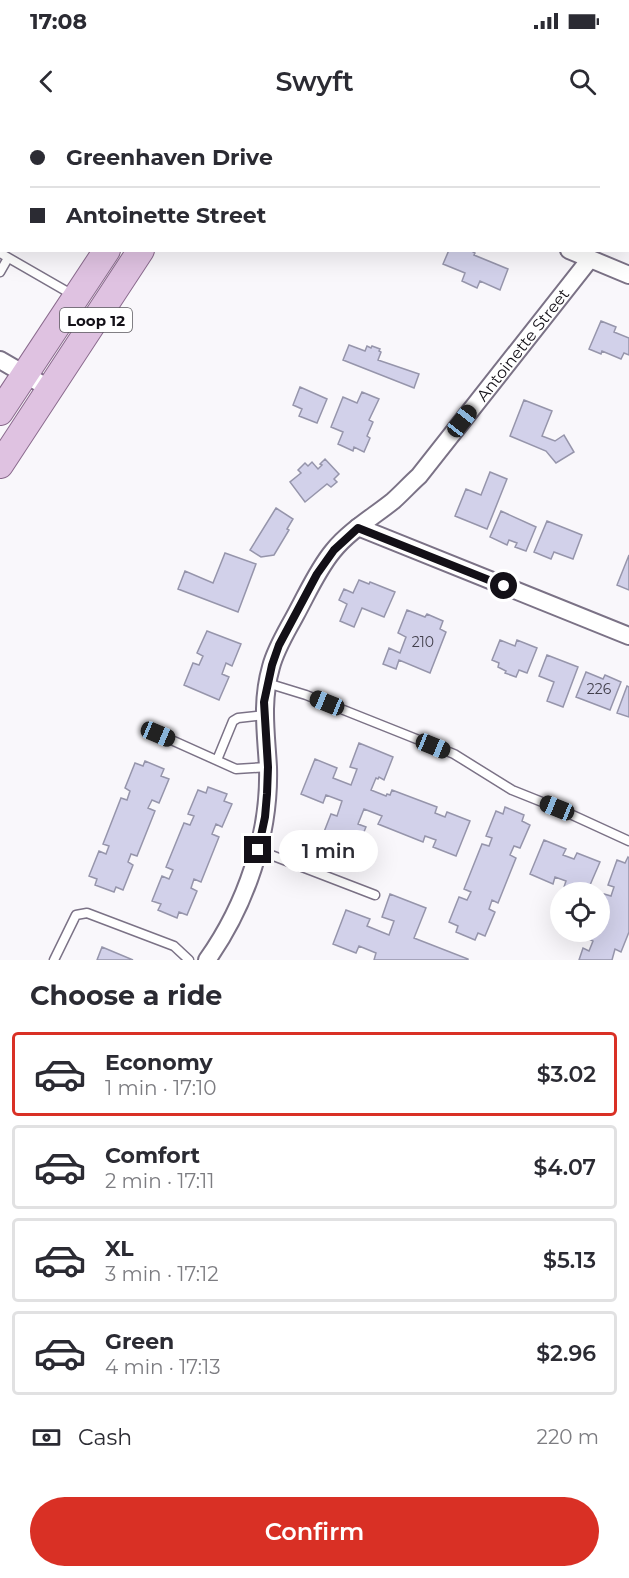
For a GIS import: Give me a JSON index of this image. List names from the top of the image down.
{
  "streets": {
    "main road": ["Loop 12"],
    "street": ["Antoinette Street"]
  },
  "house_numbers": ["210", "226"],
  "page": {
    "status": "17:08",
    "header": "Swyft",
    "banner": ["Greenhaven Drive", "Antoinette Street"],
    "bubble": "1 min",
    "heading": "Choose a ride",
    "list": [
      {
        "name": "Economy",
        "note": "1 min · 17:10",
        "value": "$3.02"
      },
      {
        "name": "Comfort",
        "note": "2 min · 17:11",
        "value": "$4.07"
      },
      {
        "name": "XL",
        "note": "3 min · 17:12",
        "value": "$5.13"
      },
      {
        "name": "Green",
        "note": "4 min · 17:13",
        "value": "$2.96"
      }
    ],
    "pay": ["Cash", "220 m"],
    "buttons": "Confirm"
  }
}
